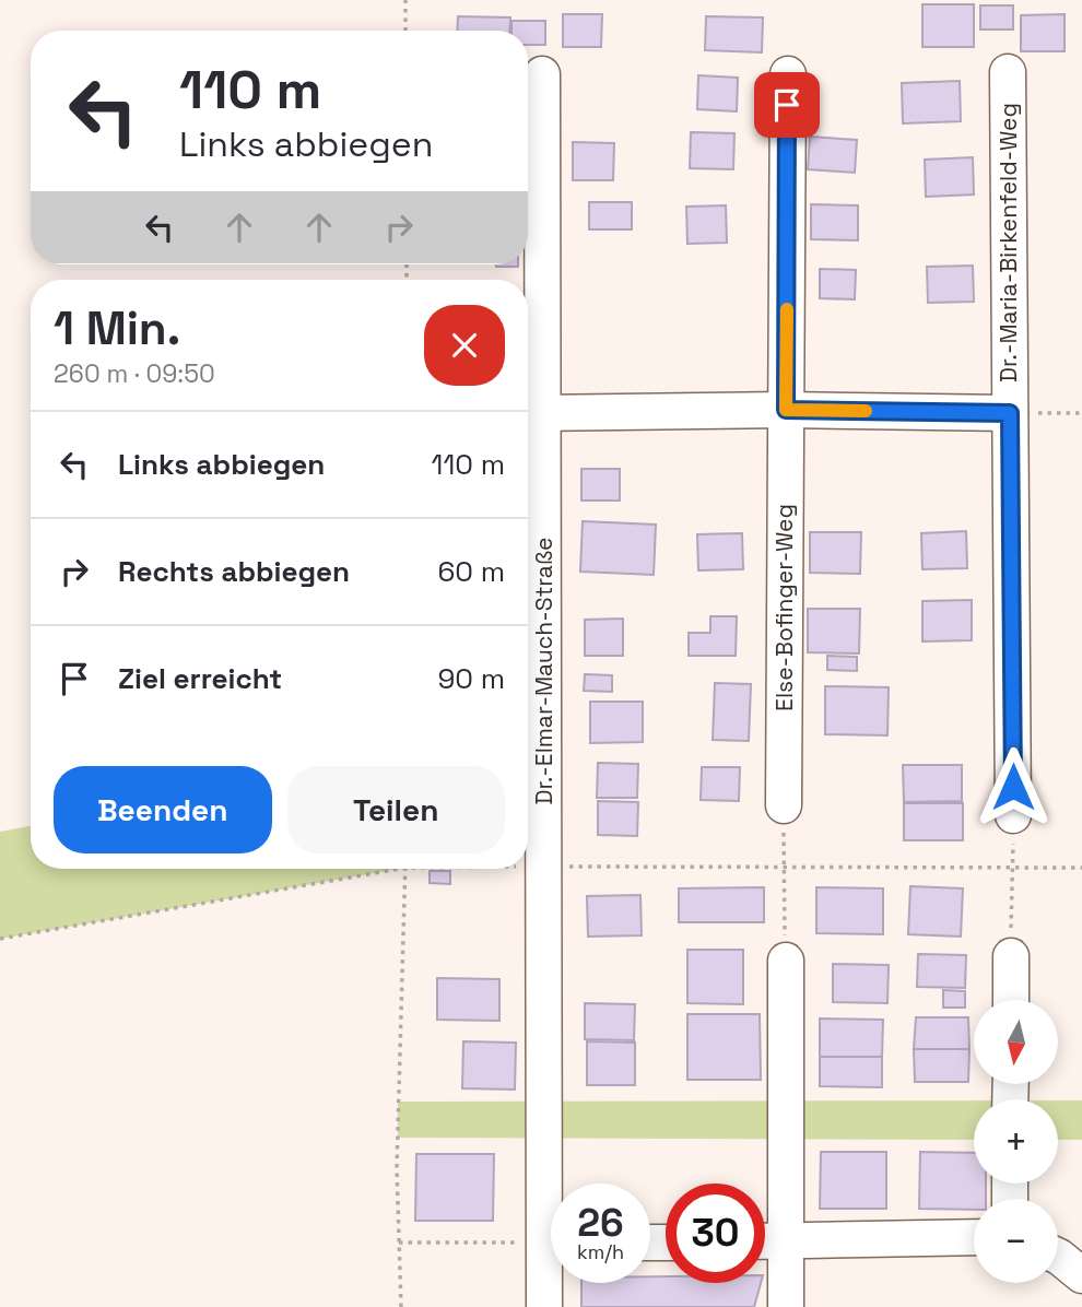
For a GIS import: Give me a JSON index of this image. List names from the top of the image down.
{
  "streets": {
    "street": ["Dr.-Maria-Birkenfeld-Weg", "Else-Bofinger-Weg", "Dr.-Elmar-Mauch-Straße"]
  },
  "north": "bottom",
  "page": {
    "turn": ["110 m", "Links abbiegen"],
    "heading": ["1 Min.", "260 m · 09:50"],
    "list": [
      {
        "name": "Links abbiegen",
        "value": "110 m"
      },
      {
        "name": "Rechts abbiegen",
        "value": "60 m"
      },
      {
        "name": "Ziel erreicht",
        "value": "90 m"
      }
    ],
    "buttons": ["Beenden", "Teilen"],
    "map_buttons": ["+", "−"],
    "speed": "26 km/h",
    "limit": "30"
  }
}
